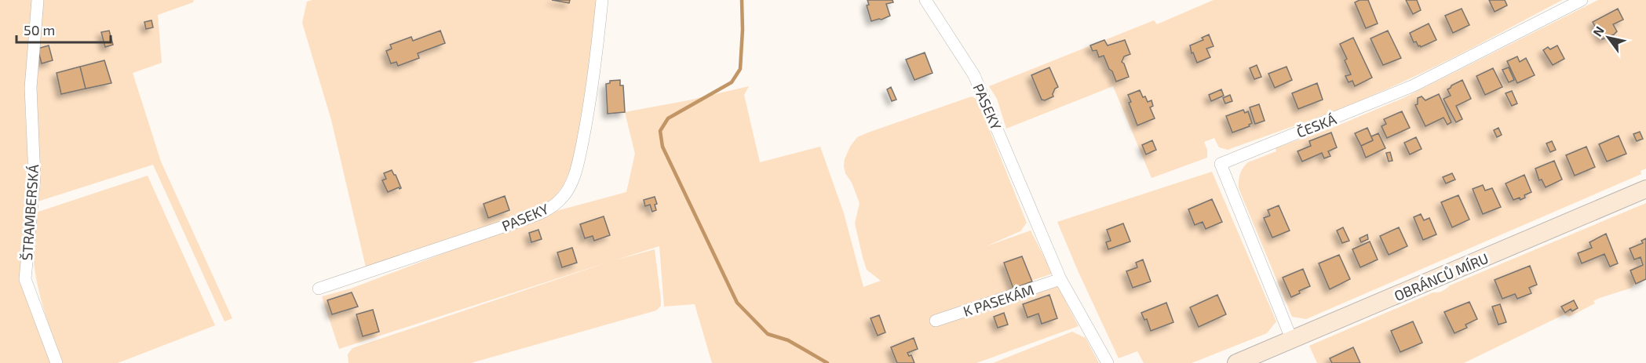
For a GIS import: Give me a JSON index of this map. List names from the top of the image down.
{
  "streets": {
    "main road": ["OBRÁNCŮ MÍRU"],
    "street": [
      "PASEKY",
      "ČESKÁ",
      "ŠTRAMBERSKÁ",
      "K PASEKÁM"
    ]
  },
  "crossings": [
    ["PASEKY", "K PASEKÁM"],
    ["ČESKÁ", "OBRÁNCŮ MÍRU"]
  ],
  "scale_bar": "50 m",
  "north": "top left"
}
